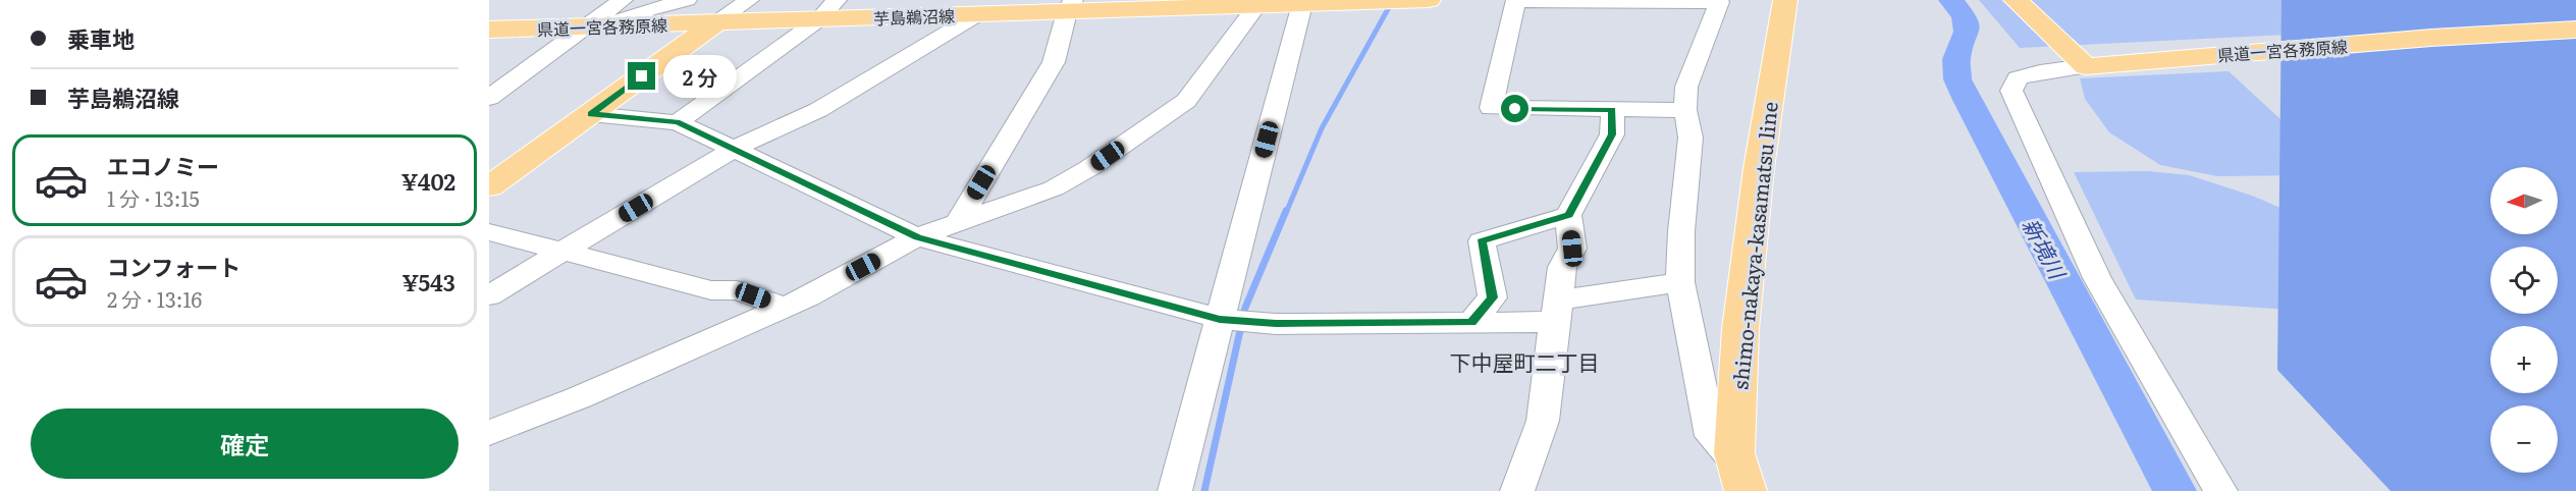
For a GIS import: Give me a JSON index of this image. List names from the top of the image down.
{
  "streets": {
    "main road": ["芋島鵜沼線", "県道一宮各務原線", "shimo-nakaya-kasamatsu line"]
  },
  "crossings": [
    ["芋島鵜沼線", "県道一宮各務原線"]
  ],
  "districts": ["下中屋町二丁目"],
  "water": ["新境川"],
  "north": "left",
  "page": {
    "banner": ["乗車地", "芋島鵜沼線"],
    "bubble": "2 分",
    "list": [
      {
        "name": "エコノミー",
        "note": "1 分 · 13:15",
        "value": "¥402"
      },
      {
        "name": "コンフォート",
        "note": "2 分 · 13:16",
        "value": "¥543"
      }
    ],
    "map_buttons": ["+", "−"],
    "buttons": "確定"
  }
}
